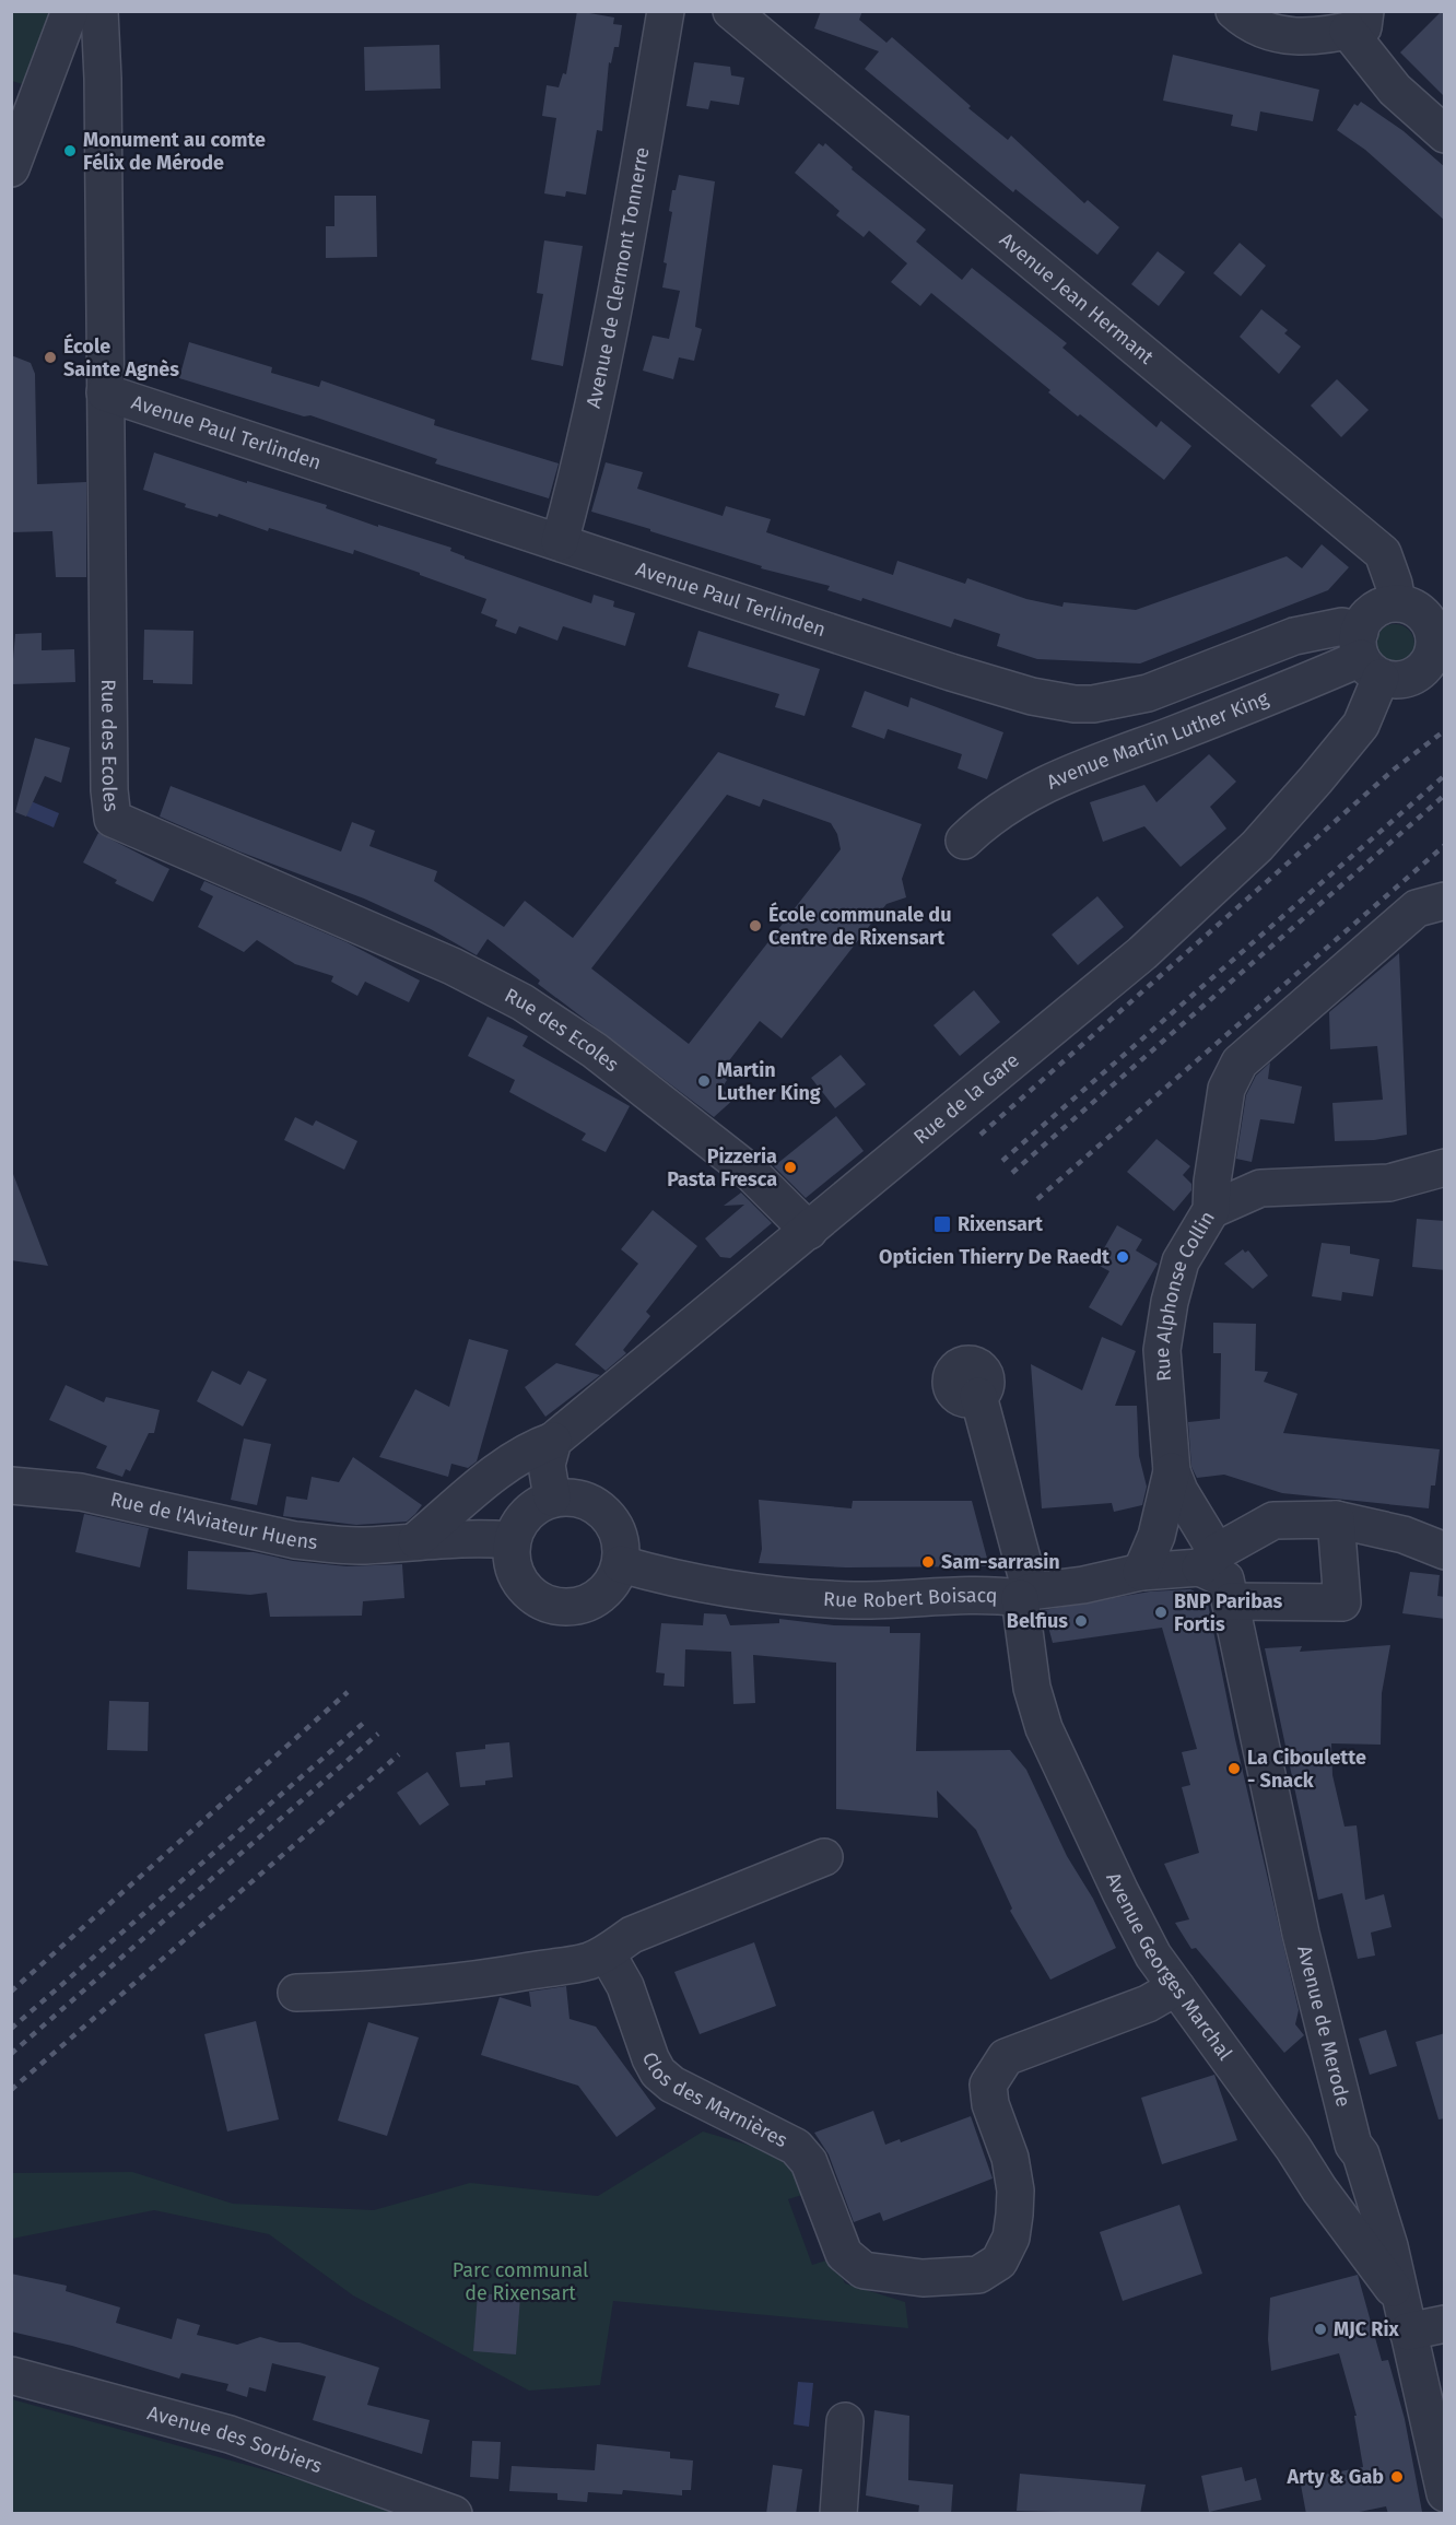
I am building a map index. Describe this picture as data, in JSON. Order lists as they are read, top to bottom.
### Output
{
  "streets": {
    "street": [
      "Avenue de Clermont Tonnerre",
      "Avenue Jean Hermant",
      "Avenue Paul Terlinden",
      "Avenue Martin Luther King",
      "Rue des Ecoles",
      "Rue de la Gare",
      "Rue Alphonse Collin",
      "Rue de l'Aviateur Huens",
      "Rue Robert Boisacq",
      "Avenue Georges Marchal",
      "Avenue de Merode",
      "Clos des Marnières",
      "Avenue des Sorbiers"
    ]
  },
  "crossings": [
    ["Avenue de Clermont Tonnerre", "Avenue Paul Terlinden"],
    ["Avenue Jean Hermant", "Avenue Paul Terlinden"],
    ["Avenue Jean Hermant", "Avenue Martin Luther King"],
    ["Avenue Jean Hermant", "Rue de la Gare"],
    ["Avenue Paul Terlinden", "Avenue Martin Luther King"],
    ["Avenue Paul Terlinden", "Rue des Ecoles"],
    ["Avenue Paul Terlinden", "Rue de la Gare"],
    ["Avenue Martin Luther King", "Rue de la Gare"],
    ["Rue des Ecoles", "Rue de la Gare"],
    ["Rue Alphonse Collin", "Rue Robert Boisacq"],
    ["Rue Alphonse Collin", "Avenue de Merode"],
    ["Rue de l'Aviateur Huens", "Rue Robert Boisacq"],
    ["Rue Robert Boisacq", "Avenue Georges Marchal"],
    ["Rue Robert Boisacq", "Avenue de Merode"],
    ["Avenue Georges Marchal", "Avenue de Merode"],
    ["Avenue Georges Marchal", "Clos des Marnières"]
  ],
  "parks": ["Parc communal de Rixensart"],
  "places": {
    "other": [
      "Monument au comte Félix de Mérode",
      "École Sainte Agnès",
      "École communale du Centre de Rixensart",
      "Martin Luther King",
      "Pizzeria Pasta Fresca",
      "Opticien Thierry De Raedt",
      "Sam-sarrasin",
      "BNP Paribas Fortis",
      "Belfius",
      "La Ciboulette - Snack",
      "MJC Rix",
      "Arty & Gab"
    ],
    "transit": ["Rixensart"]
  }
}
